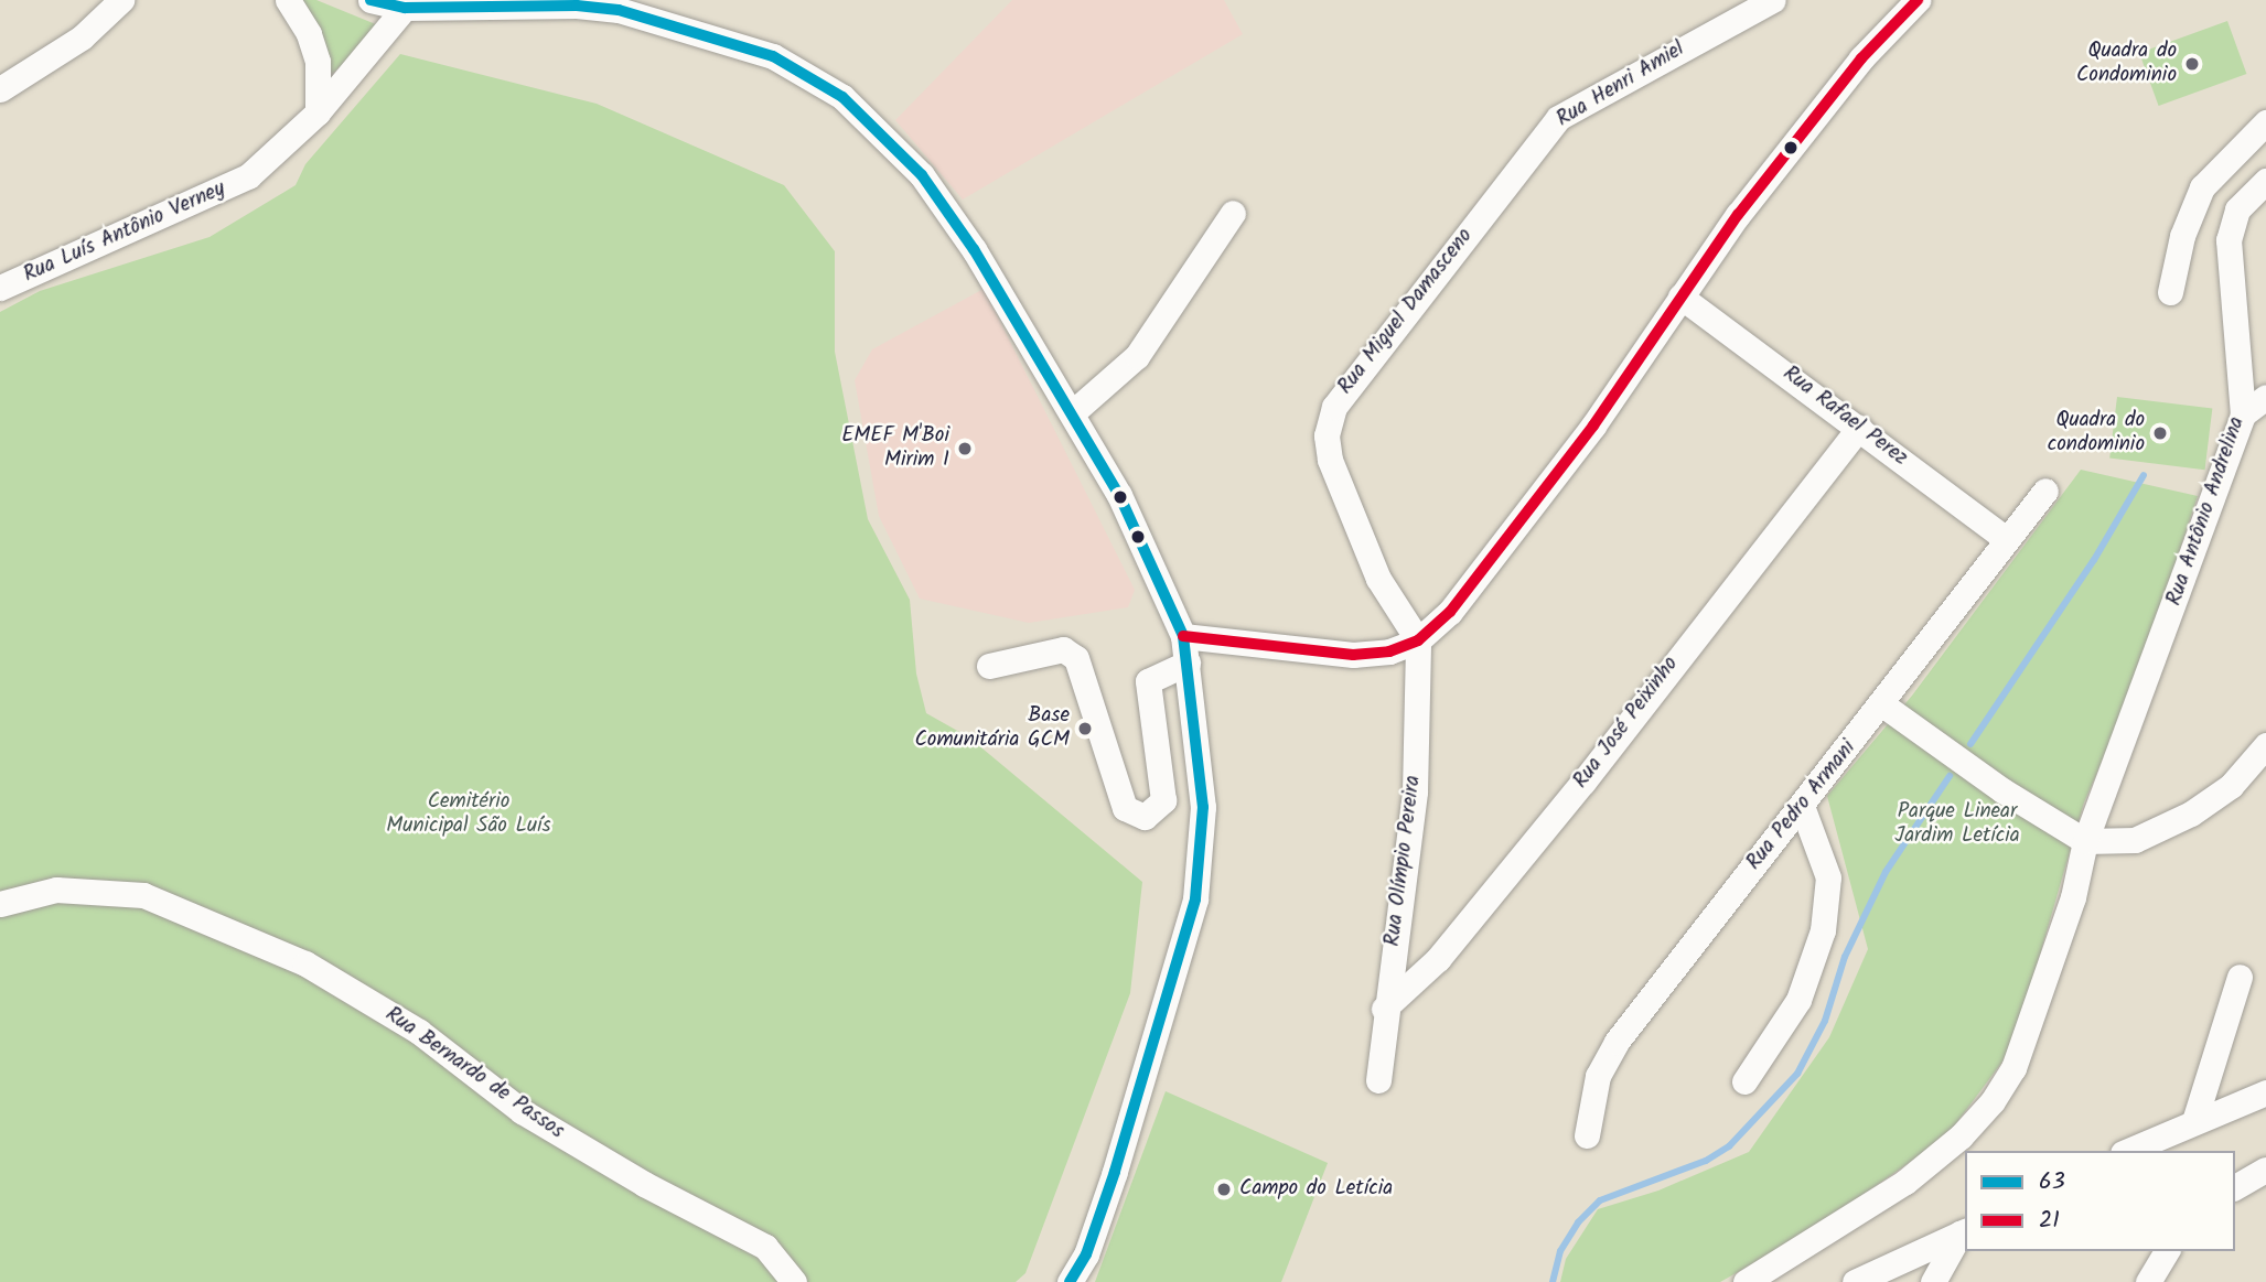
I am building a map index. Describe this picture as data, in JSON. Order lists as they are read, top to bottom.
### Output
{
  "streets": {
    "street": [
      "Rua Henri Amiel",
      "Rua Luís Antônio Verney",
      "Rua Miguel Damasceno",
      "Rua Rafael Perez",
      "Rua Antônio Andrelina",
      "Rua José Peixinho",
      "Rua Pedro Armani",
      "Rua Olímpio Pereira",
      "Rua Bernardo de Passos"
    ]
  },
  "crossings": [
    ["Rua Henri Amiel", "Rua Miguel Damasceno"],
    ["Rua Miguel Damasceno", "Rua Olímpio Pereira"],
    ["Rua Rafael Perez", "Rua José Peixinho"],
    ["Rua Rafael Perez", "Rua Pedro Armani"],
    ["Rua José Peixinho", "Rua Olímpio Pereira"]
  ],
  "parks": ["Cemitério Municipal São Luís", "Parque Linear Jardim Letícia"],
  "places": [
    "Quadra do Condominio",
    "Quadra do condominio",
    "EMEF M'Boi Mirim I",
    "Base Comunitária GCM",
    "Campo do Letícia"
  ],
  "lines": ["transit line 63", "transit line 21"],
  "legend": ["63", "21"]
}
